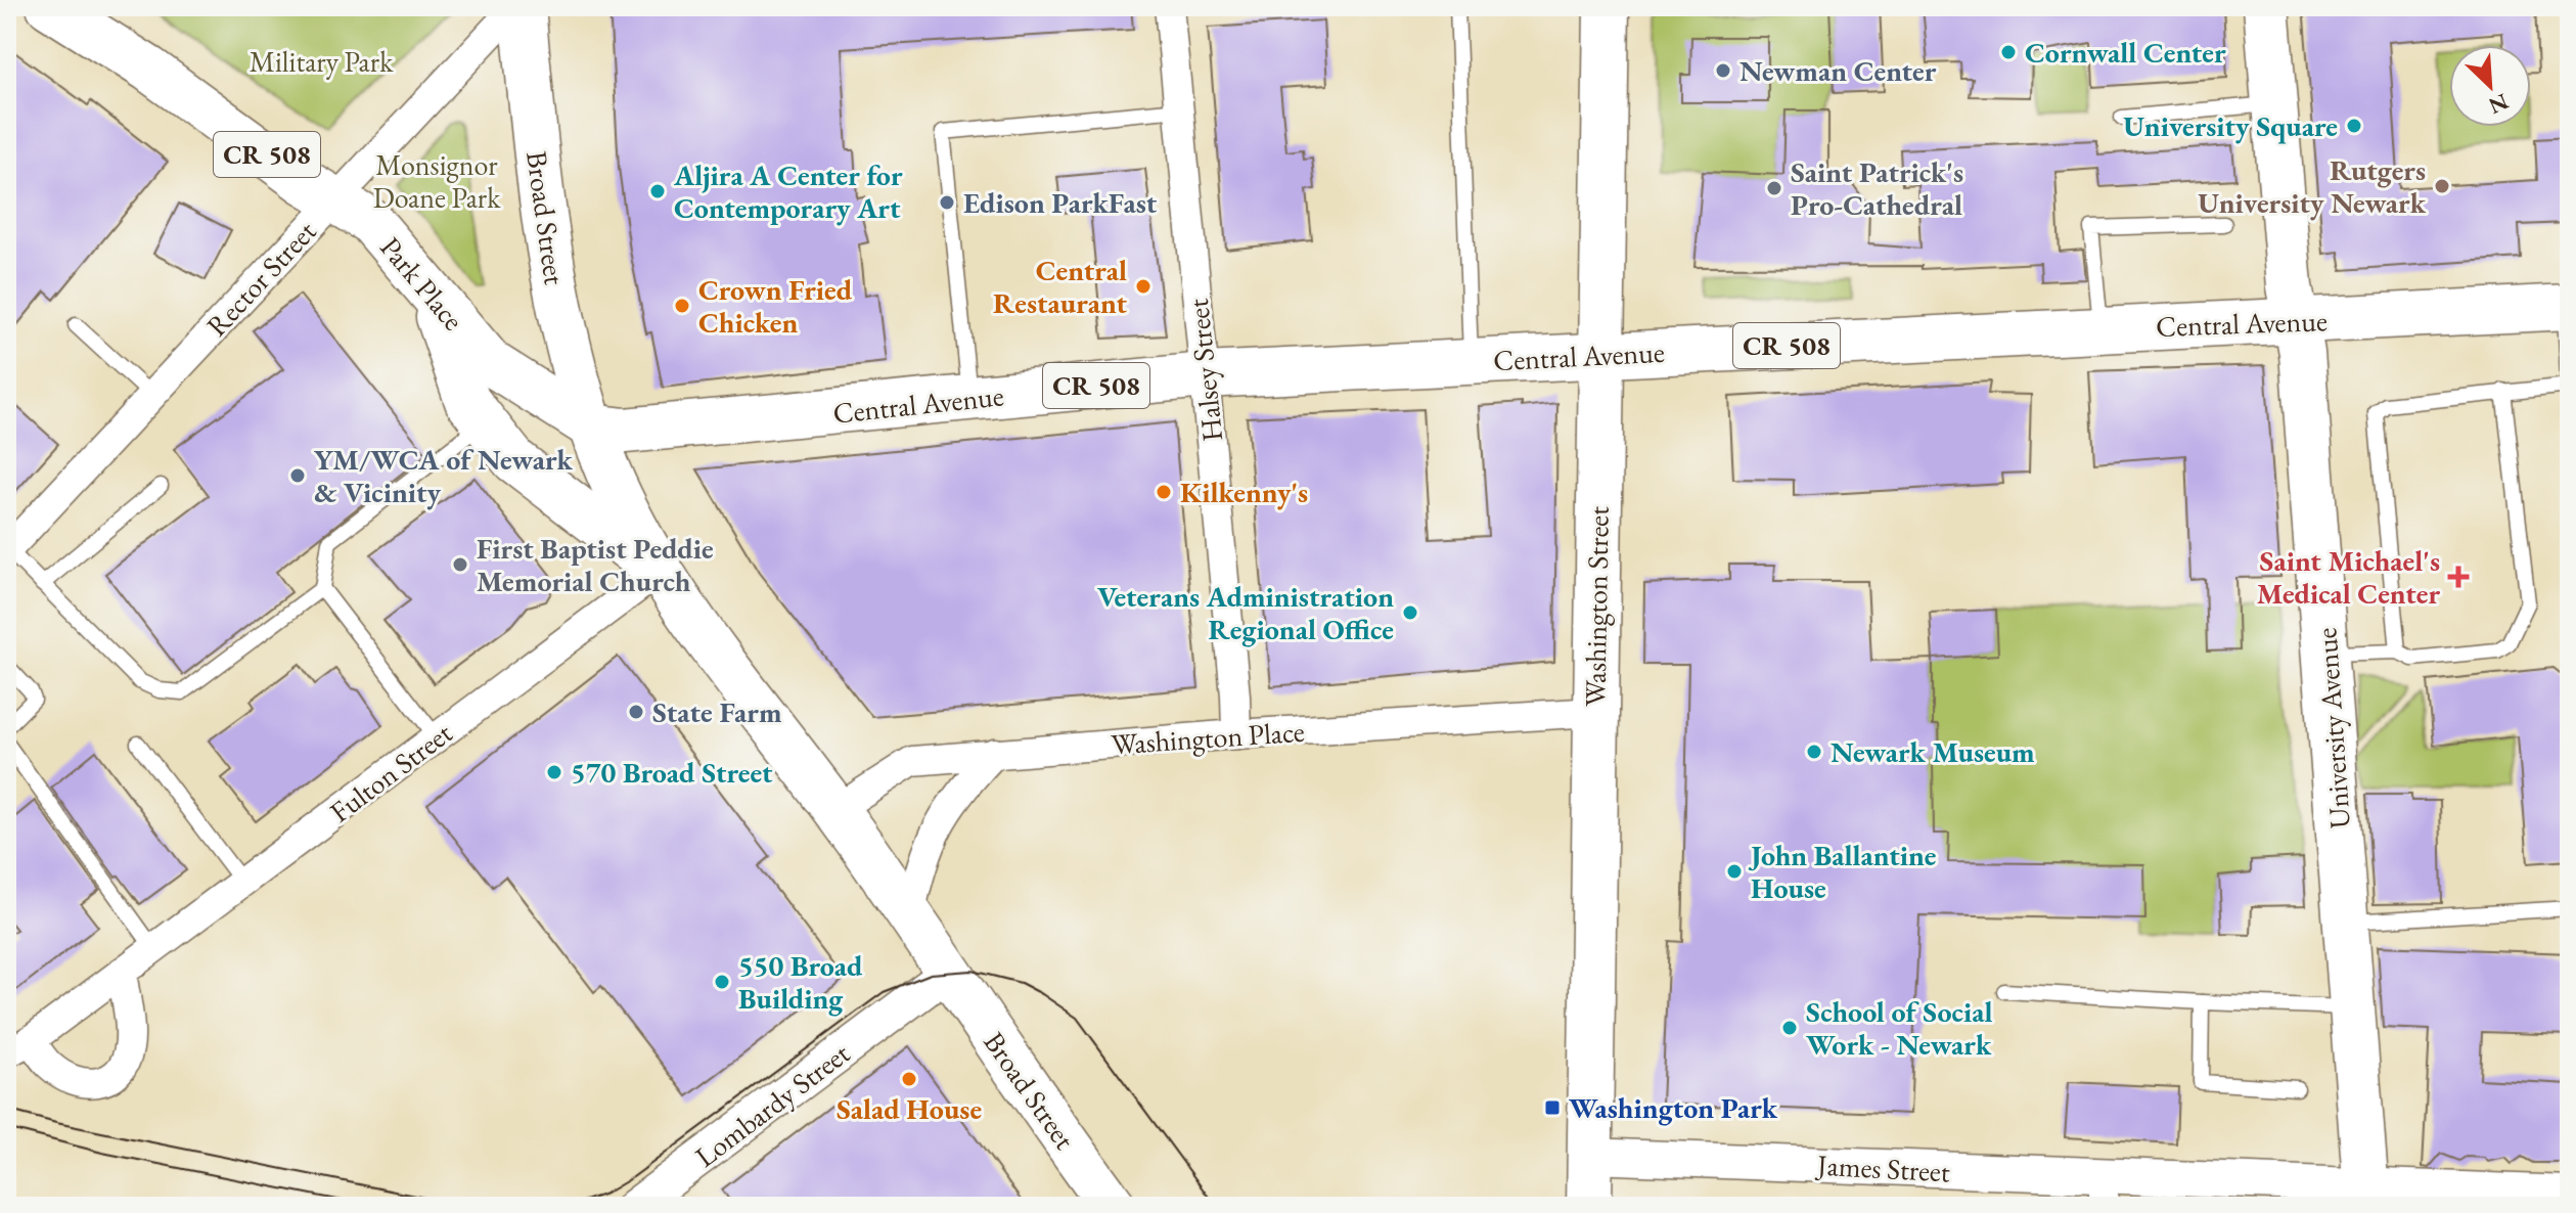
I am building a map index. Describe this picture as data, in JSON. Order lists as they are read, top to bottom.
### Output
{
  "streets": {
    "main road": [
      "CR 508",
      "Broad Street",
      "Park Place",
      "Central Avenue",
      "Washington Street",
      "University Avenue"
    ],
    "street": [
      "Rector Street",
      "Halsey Street",
      "Washington Place",
      "Fulton Street",
      "Lombardy Street",
      "James Street"
    ]
  },
  "crossings": [
    ["Broad Street", "Park Place"],
    ["Broad Street", "Central Avenue"],
    ["Broad Street", "Washington Place"],
    ["Broad Street", "Fulton Street"],
    ["Broad Street", "Lombardy Street"],
    ["Rector Street", "Park Place"],
    ["Park Place", "Central Avenue"],
    ["Central Avenue", "Halsey Street"],
    ["Central Avenue", "Washington Street"],
    ["Central Avenue", "University Avenue"],
    ["Halsey Street", "Washington Place"],
    ["Washington Street", "Washington Place"],
    ["Washington Street", "James Street"],
    ["University Avenue", "James Street"]
  ],
  "parks": ["Military Park", "Monsignor Doane Park"],
  "places": {
    "other": [
      "Cornwall Center",
      "Newman Center",
      "University Square",
      "Rutgers University Newark",
      "Saint Patrick's Pro-Cathedral",
      "Aljira A Center for Contemporary Art",
      "Edison ParkFast",
      "Central Restaurant",
      "Crown Fried Chicken",
      "YM/WCA of Newark & Vicinity",
      "Kilkenny's",
      "First Baptist Peddie Memorial Church",
      "Veterans Administration Regional Office",
      "State Farm",
      "Newark Museum",
      "570 Broad Street",
      "John Ballantine House",
      "550 Broad Building",
      "School of Social Work - Newark",
      "Salad House"
    ],
    "health": ["Saint Michael's Medical Center"],
    "transit": ["Washington Park"]
  },
  "north": "bottom right"
}
